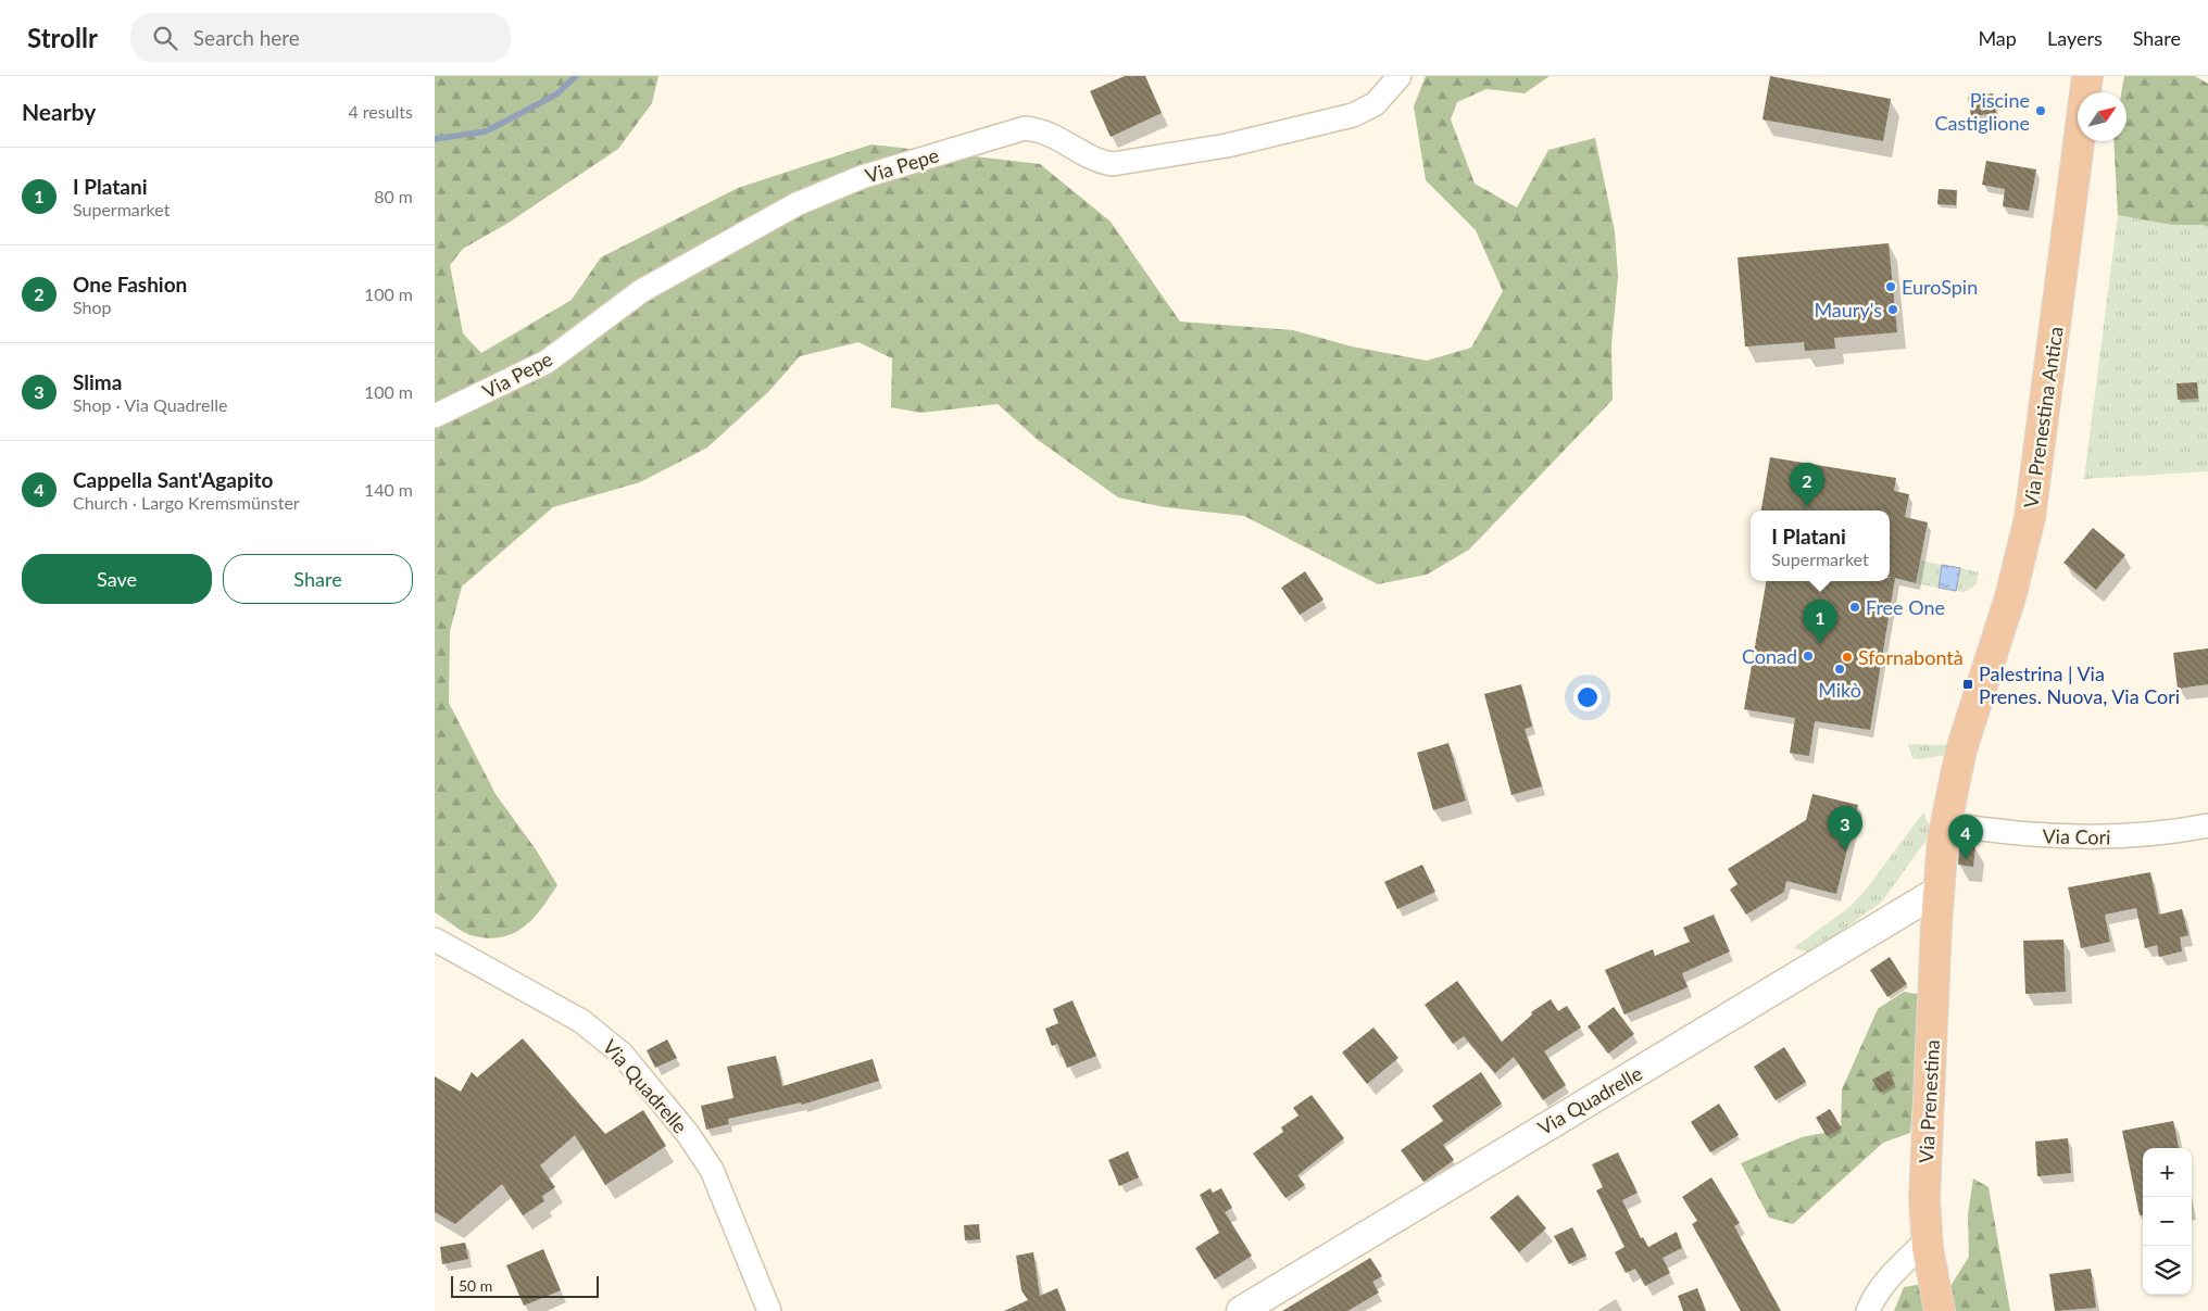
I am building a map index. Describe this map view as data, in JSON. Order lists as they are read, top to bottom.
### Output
{
  "streets": {
    "main road": ["Via Prenestina Antica", "Via Prenestina"],
    "street": ["Via Pepe", "Via Cori", "Via Quadrelle"]
  },
  "crossings": [
    ["Via Prenestina Antica", "Via Cori"],
    ["Via Prenestina Antica", "Via Prenestina"],
    ["Via Cori", "Via Prenestina"],
    ["Via Quadrelle", "Via Prenestina"]
  ],
  "places": {
    "other": [
      "Piscine Castiglione",
      "EuroSpin",
      "Maury's",
      "Free One",
      "Conad",
      "Sfornabontà",
      "Mikò"
    ],
    "transit": ["Palestrina | Via Prenes. Nuova, Via Cori"]
  },
  "scale_bar": "50 m",
  "north": "top right",
  "page": {
    "header": "Strollr",
    "search": "Search here",
    "nav": ["Map", "Layers", "Share"],
    "heading": ["Nearby", "4 results"],
    "list": [
      {
        "mark": "1",
        "name": "I Platani",
        "note": "Supermarket",
        "value": "80 m"
      },
      {
        "mark": "2",
        "name": "One Fashion",
        "note": "Shop",
        "value": "100 m"
      },
      {
        "mark": "3",
        "name": "Slima",
        "note": "Shop · Via Quadrelle",
        "value": "100 m"
      },
      {
        "mark": "4",
        "name": "Cappella Sant'Agapito",
        "note": "Church · Largo Kremsmünster",
        "value": "140 m"
      }
    ],
    "pins": [
      "2",
      "1",
      "3",
      "4"
    ],
    "popup": ["I Platani", "Supermarket"],
    "buttons": ["Save", "Share"],
    "map_buttons": ["+", "−"],
    "scale": "50 m"
  }
}
